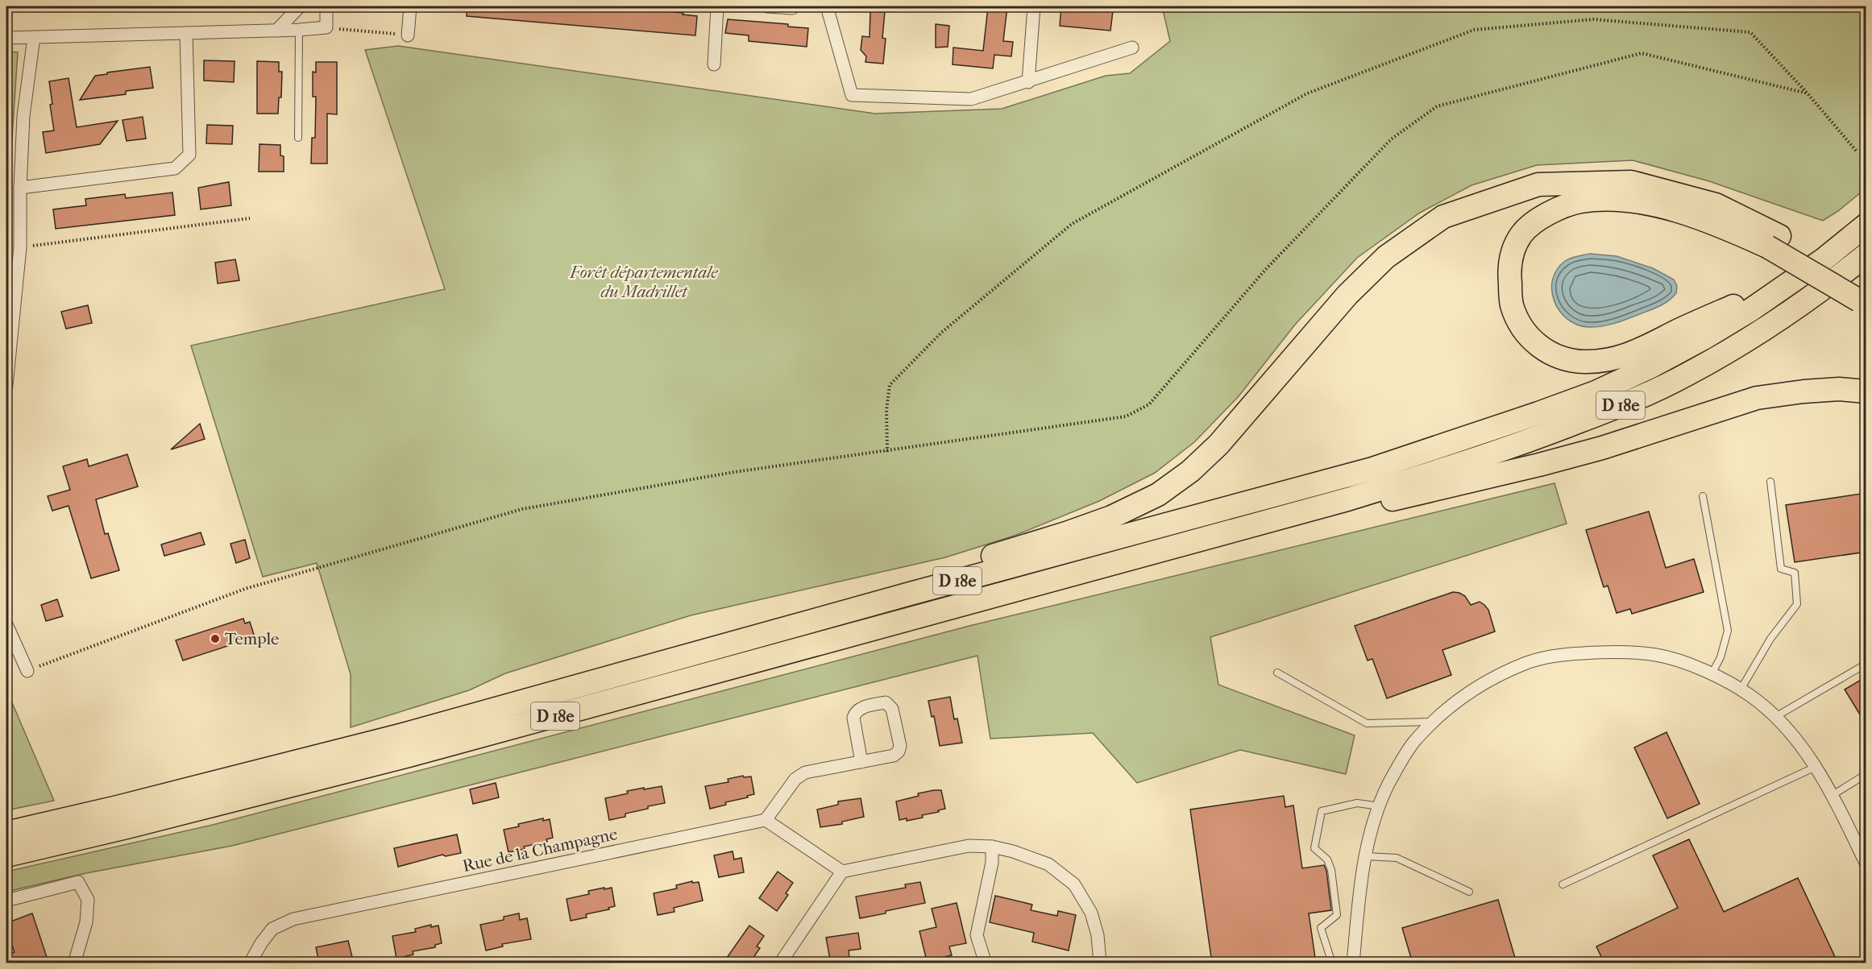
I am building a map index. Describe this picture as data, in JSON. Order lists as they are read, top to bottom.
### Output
{
  "streets": {
    "highway": ["D 18e"],
    "street": ["Rue de la Champagne"]
  },
  "parks": ["Forêt départementale du Madrillet"],
  "places": ["Temple"]
}
